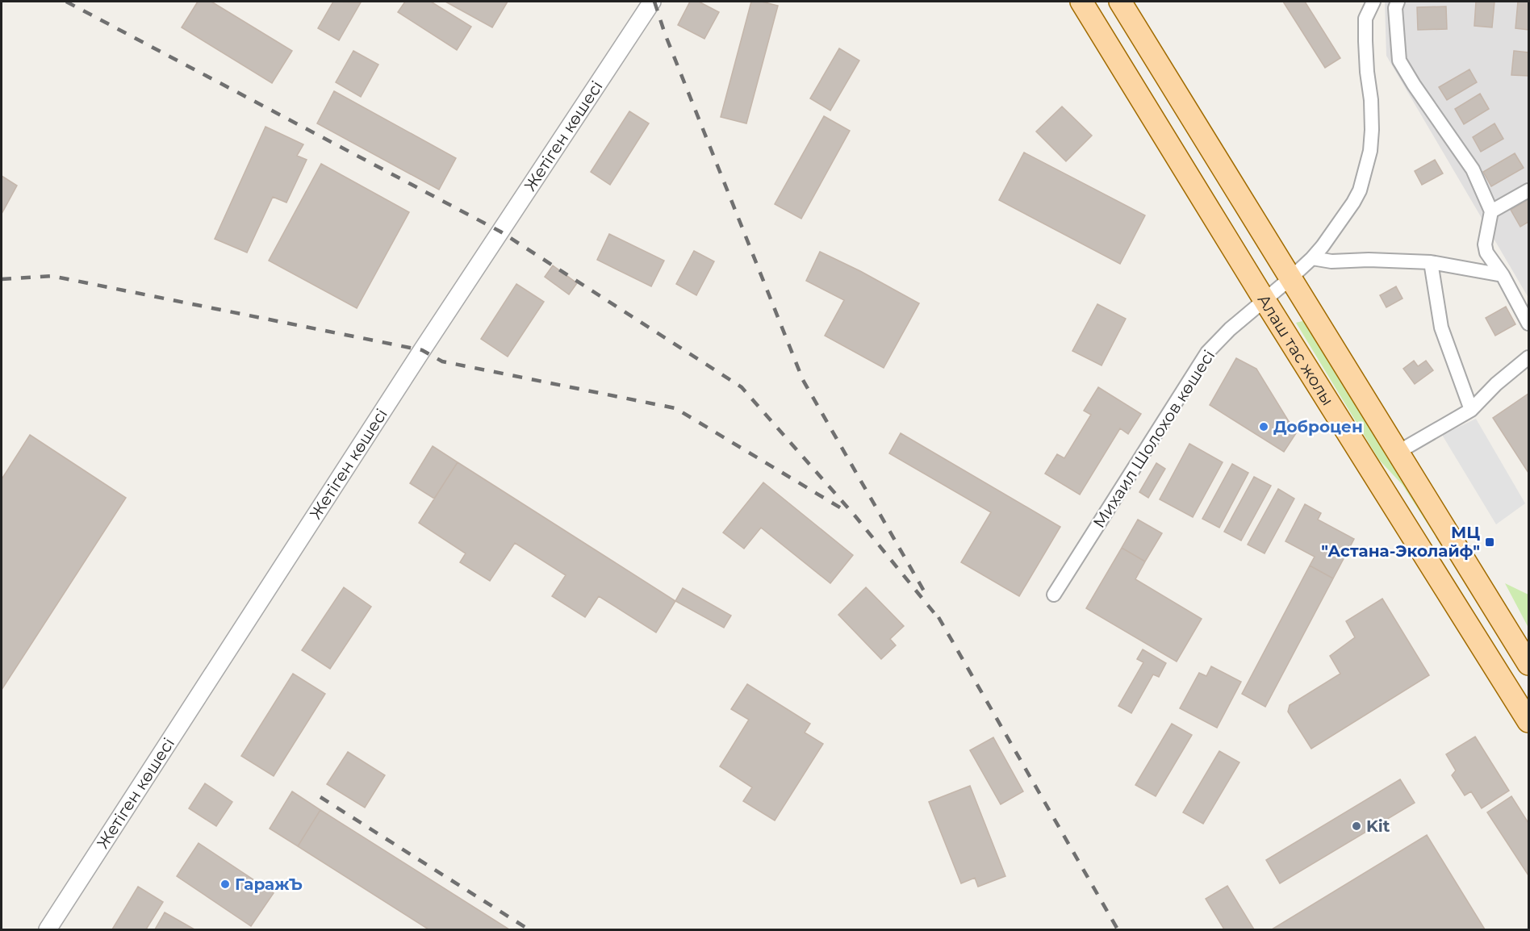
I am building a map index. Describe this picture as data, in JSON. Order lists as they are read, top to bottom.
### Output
{
  "streets": {
    "main road": ["Алаш тас жолы"],
    "street": ["Жетіген көшесі", "Михаил Шолохов көшесі"]
  },
  "crossings": [
    ["Алаш тас жолы", "Михаил Шолохов көшесі"]
  ],
  "places": {
    "other": ["Доброцен", "Kit", "ГаражЪ"],
    "transit": ["МЦ \"Астана-Эколайф\""]
  }
}
